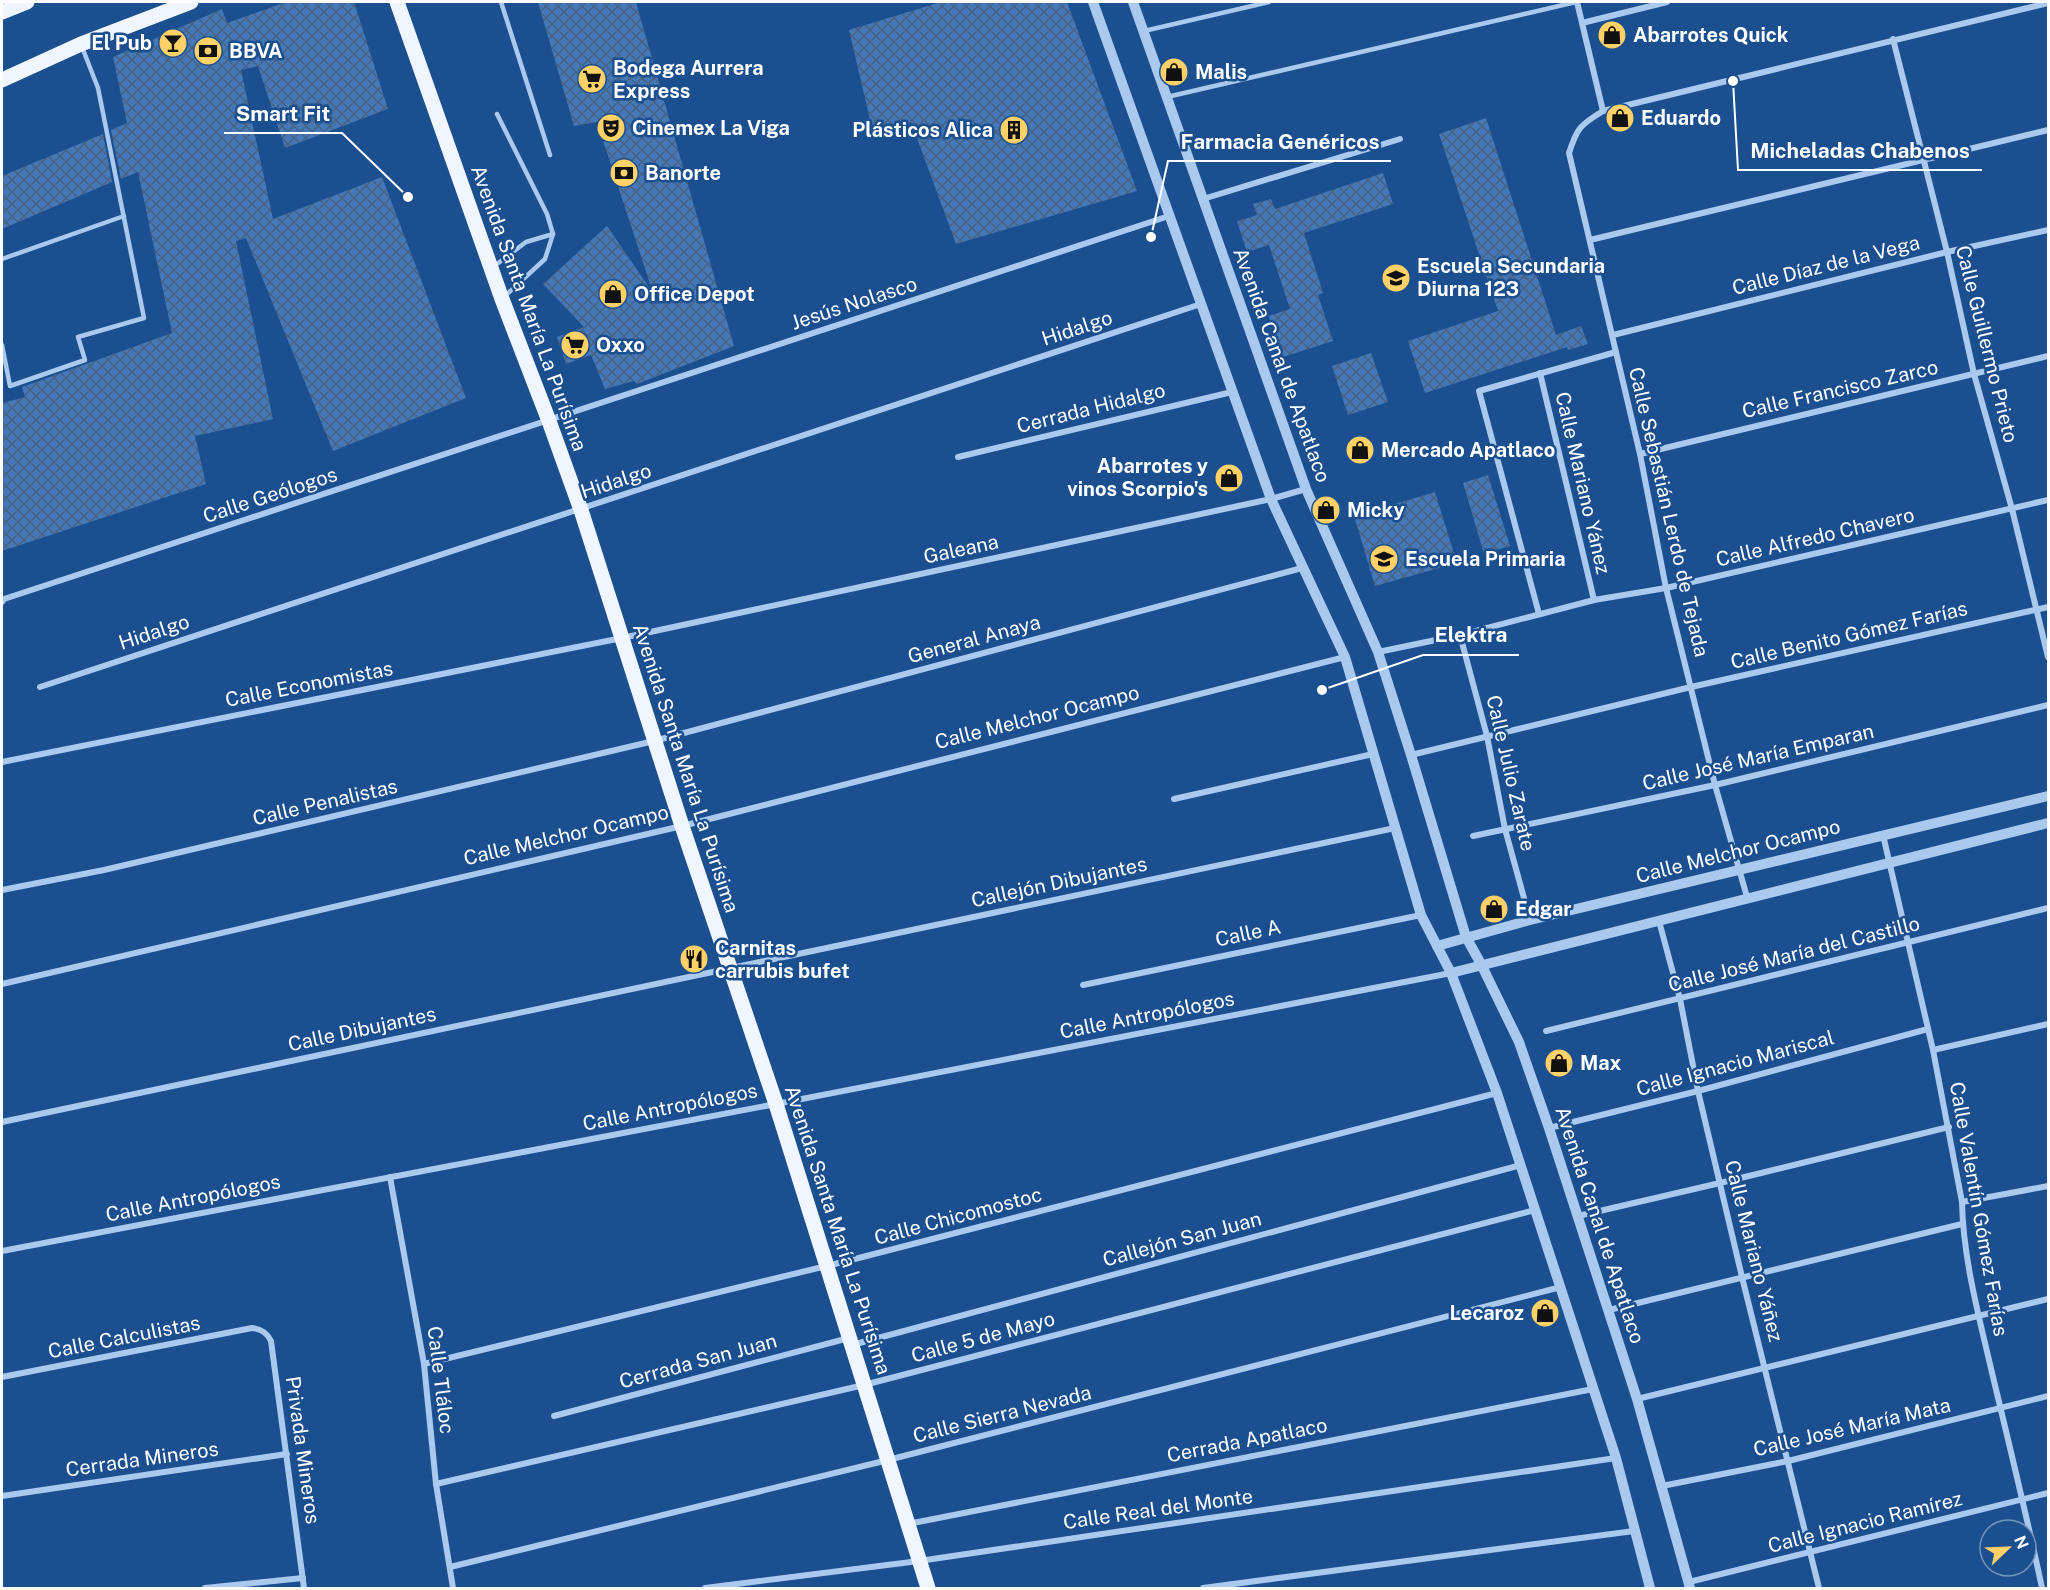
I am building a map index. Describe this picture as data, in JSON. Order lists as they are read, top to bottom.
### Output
{
  "streets": {
    "main road": ["Avenida Santa María La Purísima"],
    "street": [
      "Calle Díaz de la Vega",
      "Jesús Nolasco",
      "Hidalgo",
      "Calle Guillermo Prieto",
      "Avenida Canal de Apatlaco",
      "Calle Francisco Zarco",
      "Cerrada Hidalgo",
      "Calle Mariano Yánez",
      "Calle Geólogos",
      "Calle Sebastián Lerdo de Tejada",
      "Calle Alfredo Chavero",
      "Galeana",
      "Calle Benito Gómez Farías",
      "General Anaya",
      "Calle Economistas",
      "Calle Melchor Ocampo",
      "Calle José María Emparan",
      "Calle Julio Zarate",
      "Calle Penalistas",
      "Callejón Dibujantes",
      "Calle A",
      "Calle José María del Castillo",
      "Calle Antropólogos",
      "Calle Dibujantes",
      "Calle Ignacio Mariscal",
      "Calle Valentín Gómez Farías",
      "Calle Chicomostoc",
      "Callejón San Juan",
      "Calle Mariano Yáñez",
      "Calle Calculistas",
      "Calle 5 de Mayo",
      "Cerrada San Juan",
      "Calle Tláloc",
      "Calle Sierra Nevada",
      "Calle José María Mata",
      "Cerrada Apatlaco",
      "Privada Mineros",
      "Cerrada Mineros",
      "Calle Real del Monte",
      "Calle Ignacio Ramírez"
    ]
  },
  "crossings": [
    ["Calle Díaz de la Vega", "Calle Guillermo Prieto"],
    ["Calle Díaz de la Vega", "Calle Sebastián Lerdo de Tejada"],
    ["Jesús Nolasco", "Avenida Santa María La Purísima"],
    ["Jesús Nolasco", "Calle Geólogos"],
    ["Avenida Santa María La Purísima", "Hidalgo"],
    ["Avenida Santa María La Purísima", "Calle Geólogos"],
    ["Avenida Santa María La Purísima", "Galeana"],
    ["Avenida Santa María La Purísima", "General Anaya"],
    ["Avenida Santa María La Purísima", "Calle Economistas"],
    ["Avenida Santa María La Purísima", "Calle Melchor Ocampo"],
    ["Avenida Santa María La Purísima", "Calle Penalistas"],
    ["Avenida Santa María La Purísima", "Callejón Dibujantes"],
    ["Avenida Santa María La Purísima", "Calle Antropólogos"],
    ["Avenida Santa María La Purísima", "Calle Dibujantes"],
    ["Avenida Santa María La Purísima", "Calle Chicomostoc"],
    ["Avenida Santa María La Purísima", "Callejón San Juan"],
    ["Avenida Santa María La Purísima", "Calle 5 de Mayo"],
    ["Avenida Santa María La Purísima", "Cerrada San Juan"],
    ["Avenida Santa María La Purísima", "Calle Sierra Nevada"],
    ["Avenida Santa María La Purísima", "Cerrada Apatlaco"],
    ["Avenida Santa María La Purísima", "Calle Real del Monte"],
    ["Calle Guillermo Prieto", "Calle Francisco Zarco"],
    ["Calle Guillermo Prieto", "Calle Alfredo Chavero"],
    ["Calle Guillermo Prieto", "Calle Benito Gómez Farías"],
    ["Avenida Canal de Apatlaco", "Calle Alfredo Chavero"],
    ["Avenida Canal de Apatlaco", "Galeana"],
    ["Avenida Canal de Apatlaco", "Calle Benito Gómez Farías"],
    ["Avenida Canal de Apatlaco", "Calle Melchor Ocampo"],
    ["Avenida Canal de Apatlaco", "Calle Ignacio Mariscal"],
    ["Avenida Canal de Apatlaco", "Calle José María Mata"],
    ["Avenida Canal de Apatlaco", "Calle Ignacio Ramírez"],
    ["Calle Francisco Zarco", "Calle Sebastián Lerdo de Tejada"],
    ["Calle Mariano Yánez", "Calle Alfredo Chavero"],
    ["Calle Sebastián Lerdo de Tejada", "Calle Alfredo Chavero"],
    ["Calle Sebastián Lerdo de Tejada", "Calle Benito Gómez Farías"],
    ["Calle Sebastián Lerdo de Tejada", "Calle Melchor Ocampo"],
    ["Calle Sebastián Lerdo de Tejada", "Calle José María Emparan"],
    ["Calle Alfredo Chavero", "Calle Julio Zarate"],
    ["Galeana", "Calle Economistas"],
    ["Calle Benito Gómez Farías", "Calle Julio Zarate"],
    ["General Anaya", "Calle Penalistas"],
    ["Calle Melchor Ocampo", "Calle Julio Zarate"],
    ["Calle Melchor Ocampo", "Calle Valentín Gómez Farías"],
    ["Calle José María Emparan", "Calle Julio Zarate"],
    ["Callejón Dibujantes", "Calle Dibujantes"],
    ["Calle José María del Castillo", "Calle Valentín Gómez Farías"],
    ["Calle José María del Castillo", "Calle Mariano Yáñez"],
    ["Calle Antropólogos", "Calle Tláloc"],
    ["Calle Ignacio Mariscal", "Calle Valentín Gómez Farías"],
    ["Calle Ignacio Mariscal", "Calle Mariano Yáñez"],
    ["Calle Valentín Gómez Farías", "Calle José María Mata"],
    ["Calle Valentín Gómez Farías", "Calle Ignacio Ramírez"],
    ["Calle Chicomostoc", "Calle Tláloc"],
    ["Callejón San Juan", "Cerrada San Juan"],
    ["Calle Mariano Yáñez", "Calle José María Mata"],
    ["Calle Mariano Yáñez", "Calle Ignacio Ramírez"],
    ["Calle Calculistas", "Privada Mineros"],
    ["Calle 5 de Mayo", "Calle Tláloc"],
    ["Calle Tláloc", "Calle Sierra Nevada"],
    ["Privada Mineros", "Cerrada Mineros"]
  ],
  "places": {
    "shop": [
      "Abarrotes Quick",
      "Malis",
      "Eduardo",
      "Office Depot",
      "Mercado Apatlaco",
      "Abarrotes y vinos Scorpio's",
      "Micky",
      "Edgar",
      "Max",
      "Lecaroz"
    ],
    "bar": ["El Pub"],
    "bank": ["BBVA", "Banorte"],
    "supermarket": ["Bodega Aurrera Express", "Oxxo"],
    "other": [
      "Micheladas Chabenos",
      "Smart Fit",
      "Farmacia Genéricos",
      "Elektra"
    ],
    "theatre": ["Cinemex La Viga"],
    "building": ["Plásticos Alica"],
    "school or university": ["Escuela Secundaria Diurna 123", "Escuela Primaria"],
    "restaurant": ["Carnitas carrubis bufet"]
  },
  "north": "top right"
}
